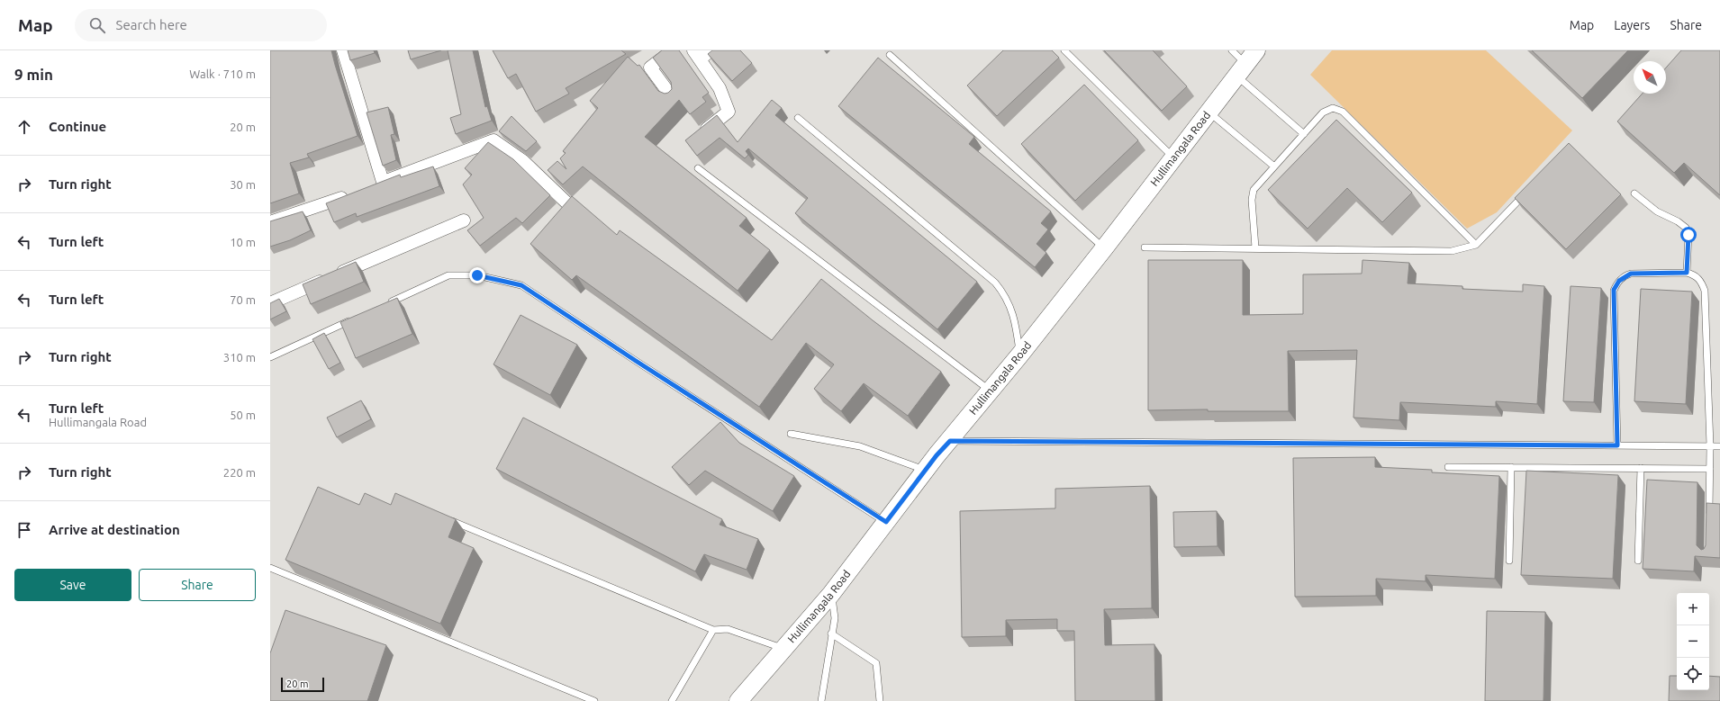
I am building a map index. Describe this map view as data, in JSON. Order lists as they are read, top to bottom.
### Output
{
  "streets": {
    "street": ["Hullimangala Road"]
  },
  "scale_bar": "20 m",
  "north": "top left",
  "page": {
    "header": "Map",
    "search": "Search here",
    "nav": ["Map", "Layers", "Share"],
    "heading": ["9 min", "Walk · 710 m"],
    "list": [
      ["Continue", "20 m"],
      ["Turn right", "30 m"],
      ["Turn left", "10 m"],
      ["Turn left", "70 m"],
      ["Turn right", "310 m"],
      ["Turn left", "Hullimangala Road", "50 m"],
      ["Turn right", "220 m"],
      "Arrive at destination"
    ],
    "buttons": ["Save", "Share"],
    "map_buttons": ["+", "−"],
    "scale": "20 m"
  }
}
